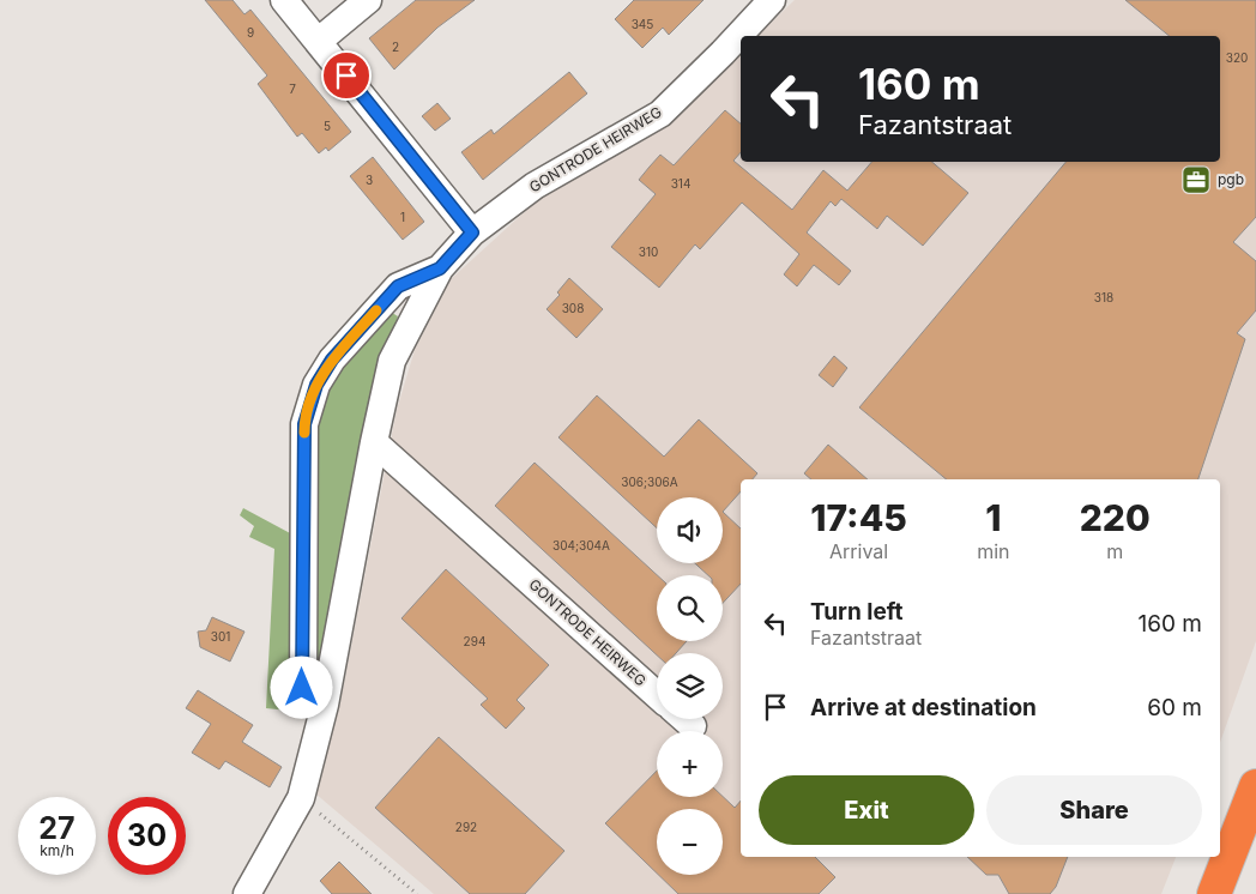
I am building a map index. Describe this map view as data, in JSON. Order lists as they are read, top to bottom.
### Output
{
  "streets": {
    "street": ["GONTRODE HEIRWEG"]
  },
  "places": {
    "office": ["pgb"]
  },
  "house_numbers": [
    "345",
    "9",
    "2",
    "320",
    "7",
    "5",
    "3",
    "314",
    "1",
    "310",
    "318",
    "308",
    "306;306A",
    "304;304A",
    "301",
    "294",
    "292"
  ],
  "page": {
    "turn": ["160 m", "Fazantstraat"],
    "eta": [
      "17:45",
      "Arrival",
      "1",
      "min",
      "220",
      "m"
    ],
    "map_buttons": ["+", "−"],
    "list": [
      {
        "name": "Turn left",
        "note": "Fazantstraat",
        "value": "160 m"
      },
      {
        "name": "Arrive at destination",
        "value": "60 m"
      }
    ],
    "buttons": ["Exit", "Share"],
    "speed": "27 km/h",
    "limit": "30"
  }
}
